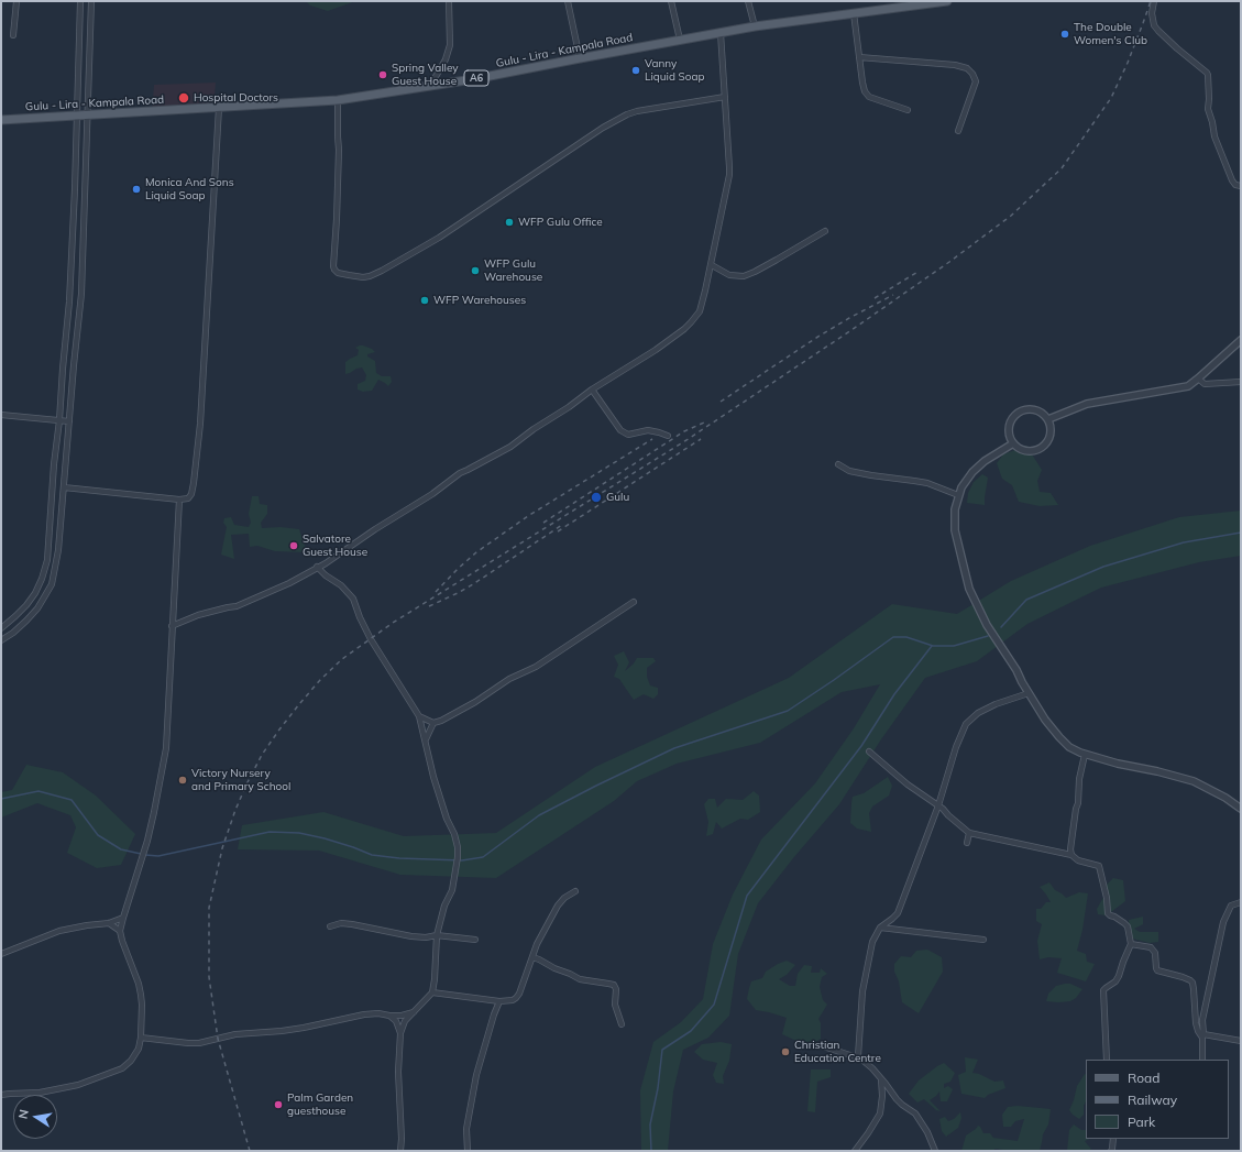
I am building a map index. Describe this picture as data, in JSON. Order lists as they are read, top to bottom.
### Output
{
  "streets": {
    "main road": ["Gulu - Lira - Kampala Road", "A6"]
  },
  "places": [
    "The Double Women's Club",
    "Vanny Liquid Soap",
    "Spring Valley Guest House",
    "Hospital Doctors",
    "Monica And Sons Liquid Soap",
    "WFP Gulu Office",
    "WFP Gulu Warehouse",
    "WFP Warehouses",
    "Gulu",
    "Salvatore Guest House",
    "Victory Nursery and Primary School",
    "Christian Education Centre",
    "Palm Garden guesthouse"
  ],
  "legend": ["Road", "Railway", "Park"],
  "north": "left"
}
